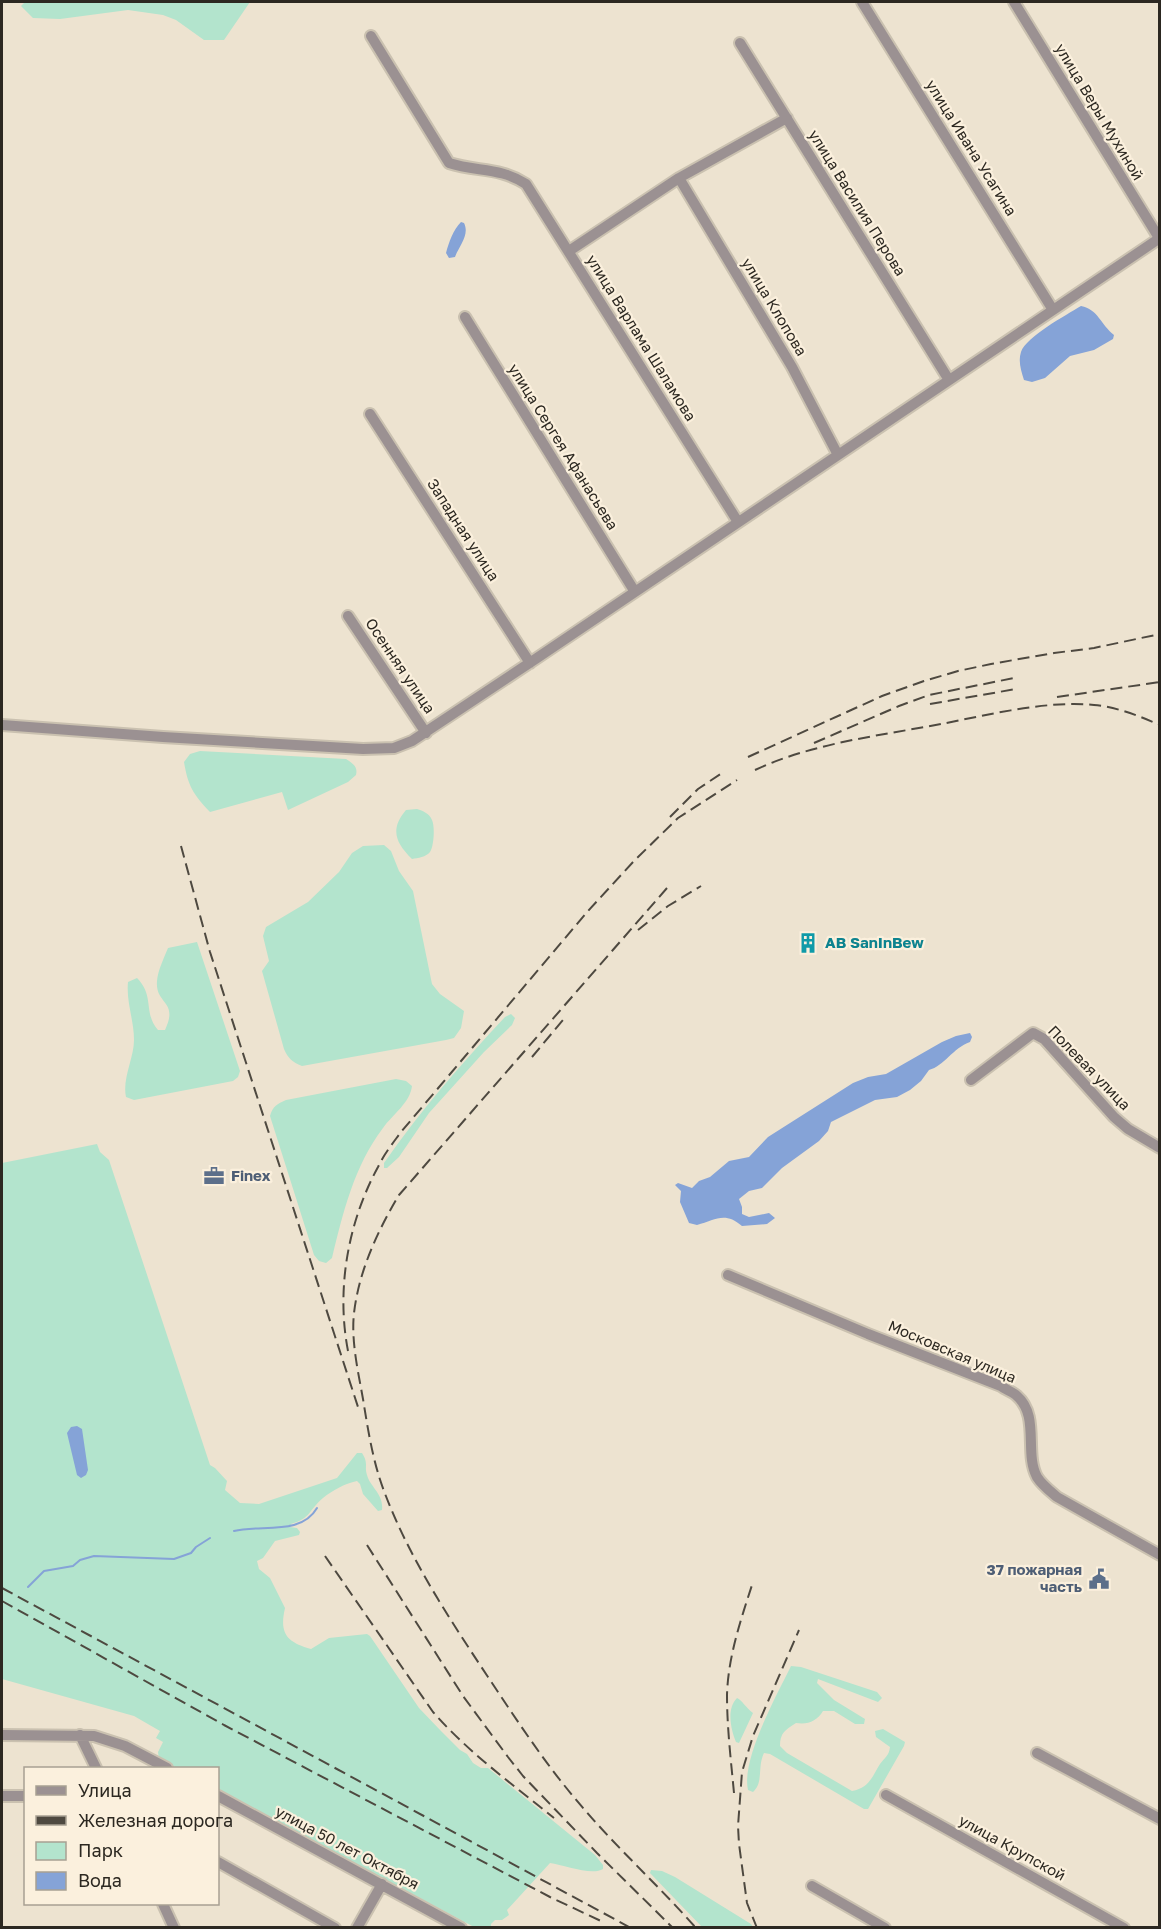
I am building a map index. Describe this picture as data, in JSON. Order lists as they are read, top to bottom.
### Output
{
  "streets": {
    "street": [
      "улица Веры Мухиной",
      "улица Ивана Усагина",
      "улица Василия Перова",
      "улица Клопова",
      "улица Варлама Шаламова",
      "улица Сергея Афанасьева",
      "Западная улица",
      "Осенняя улица",
      "Полевая улица",
      "Московская улица",
      "улица 50 лет Октября",
      "улица Крупской"
    ]
  },
  "places": {
    "building": ["AB SanInBew"],
    "office": ["Finex"],
    "public building": ["37 пожарная часть"]
  },
  "legend": [
    "Улица",
    "Железная дорога",
    "Парк",
    "Вода"
  ]
}
